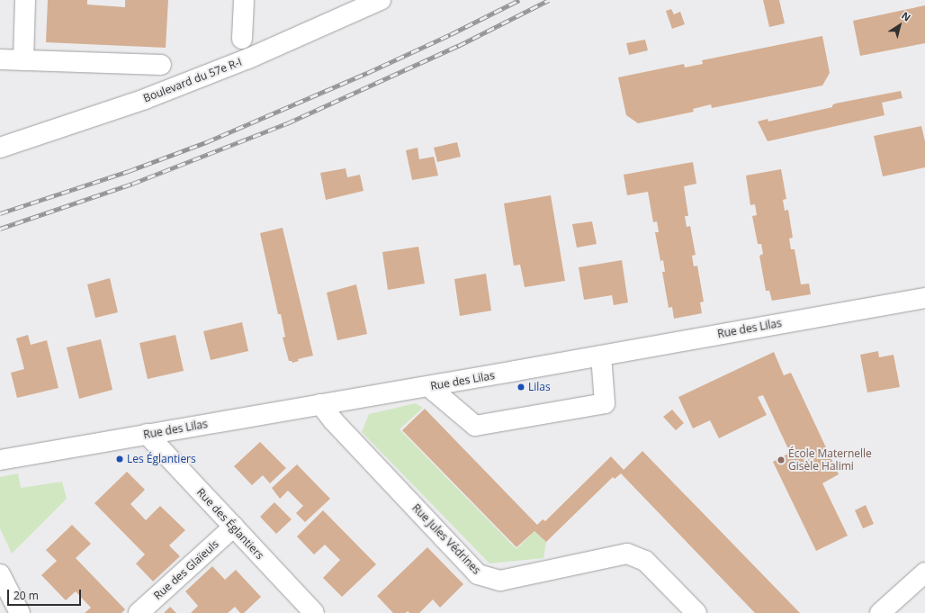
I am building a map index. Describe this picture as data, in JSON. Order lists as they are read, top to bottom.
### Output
{
  "streets": {
    "street": [
      "Boulevard du 57e R-I",
      "Rue des Lilas",
      "Rue des Églantiers",
      "Rue Jules Védrines",
      "Rue des Glaïeuls"
    ]
  },
  "crossings": [
    ["Rue des Lilas", "Rue des Églantiers"],
    ["Rue des Lilas", "Rue Jules Védrines"],
    ["Rue des Églantiers", "Rue des Glaïeuls"]
  ],
  "places": ["Lilas", "Les Églantiers", "École Maternelle Gisèle Halimi"],
  "scale_bar": "20 m",
  "north": "top right"
}
